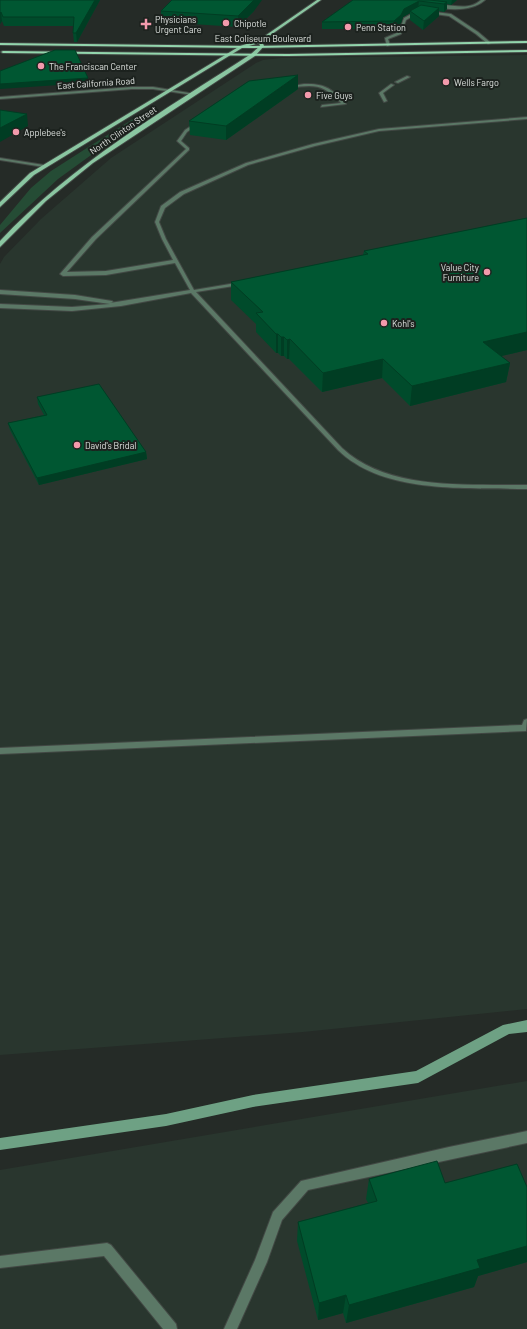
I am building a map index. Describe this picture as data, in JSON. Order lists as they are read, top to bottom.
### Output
{
  "streets": {
    "highway": ["East Coliseum Boulevard"],
    "main road": ["North Clinton Street"],
    "street": ["East California Road"]
  },
  "crossings": [
    ["East Coliseum Boulevard", "North Clinton Street"],
    ["East California Road", "North Clinton Street"]
  ],
  "places": {
    "other": [
      "Chipotle",
      "Penn Station",
      "The Franciscan Center",
      "Wells Fargo",
      "Five Guys",
      "Applebee's",
      "Value City Furniture",
      "Kohl's",
      "David's Bridal"
    ],
    "health": ["Physicians Urgent Care"]
  }
}
